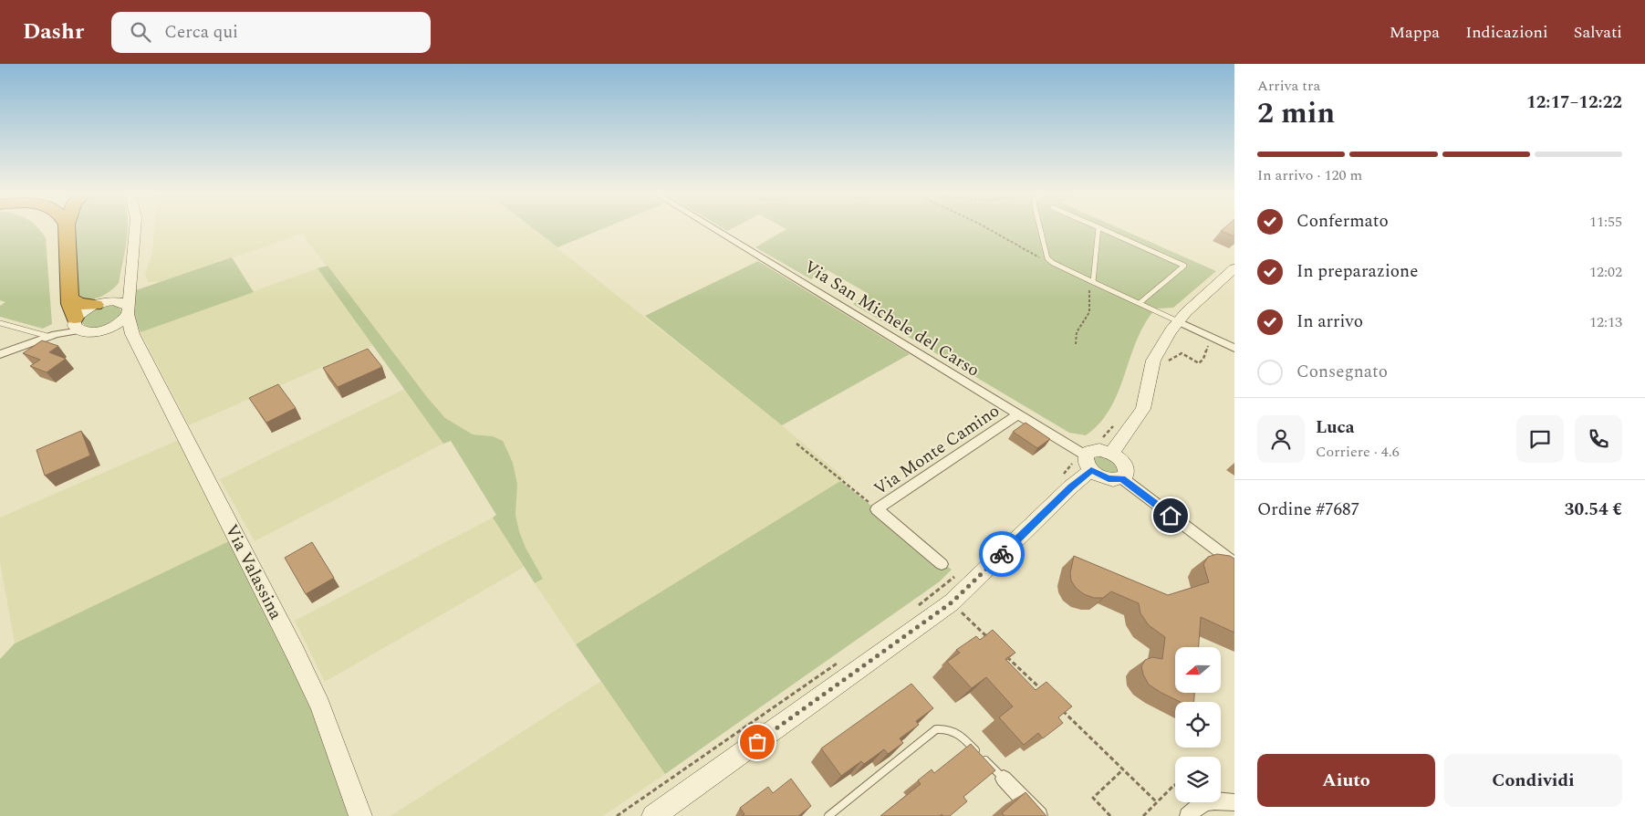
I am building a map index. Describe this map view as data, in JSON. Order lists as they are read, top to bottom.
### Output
{
  "streets": {
    "street": ["Via San Michele del Carso", "Via Monte Camino", "Via Valassina"]
  },
  "crossings": [
    ["Via San Michele del Carso", "Via Monte Camino"]
  ],
  "north": "left",
  "page": {
    "header": "Dashr",
    "search": "Cerca qui",
    "nav": ["Mappa", "Indicazioni", "Salvati"],
    "heading": ["2 min", "Arriva tra", "12:17–12:22"],
    "panel": [
      "Luca",
      "Corriere · 4.6",
      "Ordine #7687",
      "30.54 €"
    ],
    "bar": "In arrivo · 120 m",
    "list": [
      ["Confermato", "11:55"],
      ["In preparazione", "12:02"],
      ["In arrivo", "12:13"],
      "Consegnato"
    ],
    "buttons": ["Aiuto", "Condividi"]
  }
}
